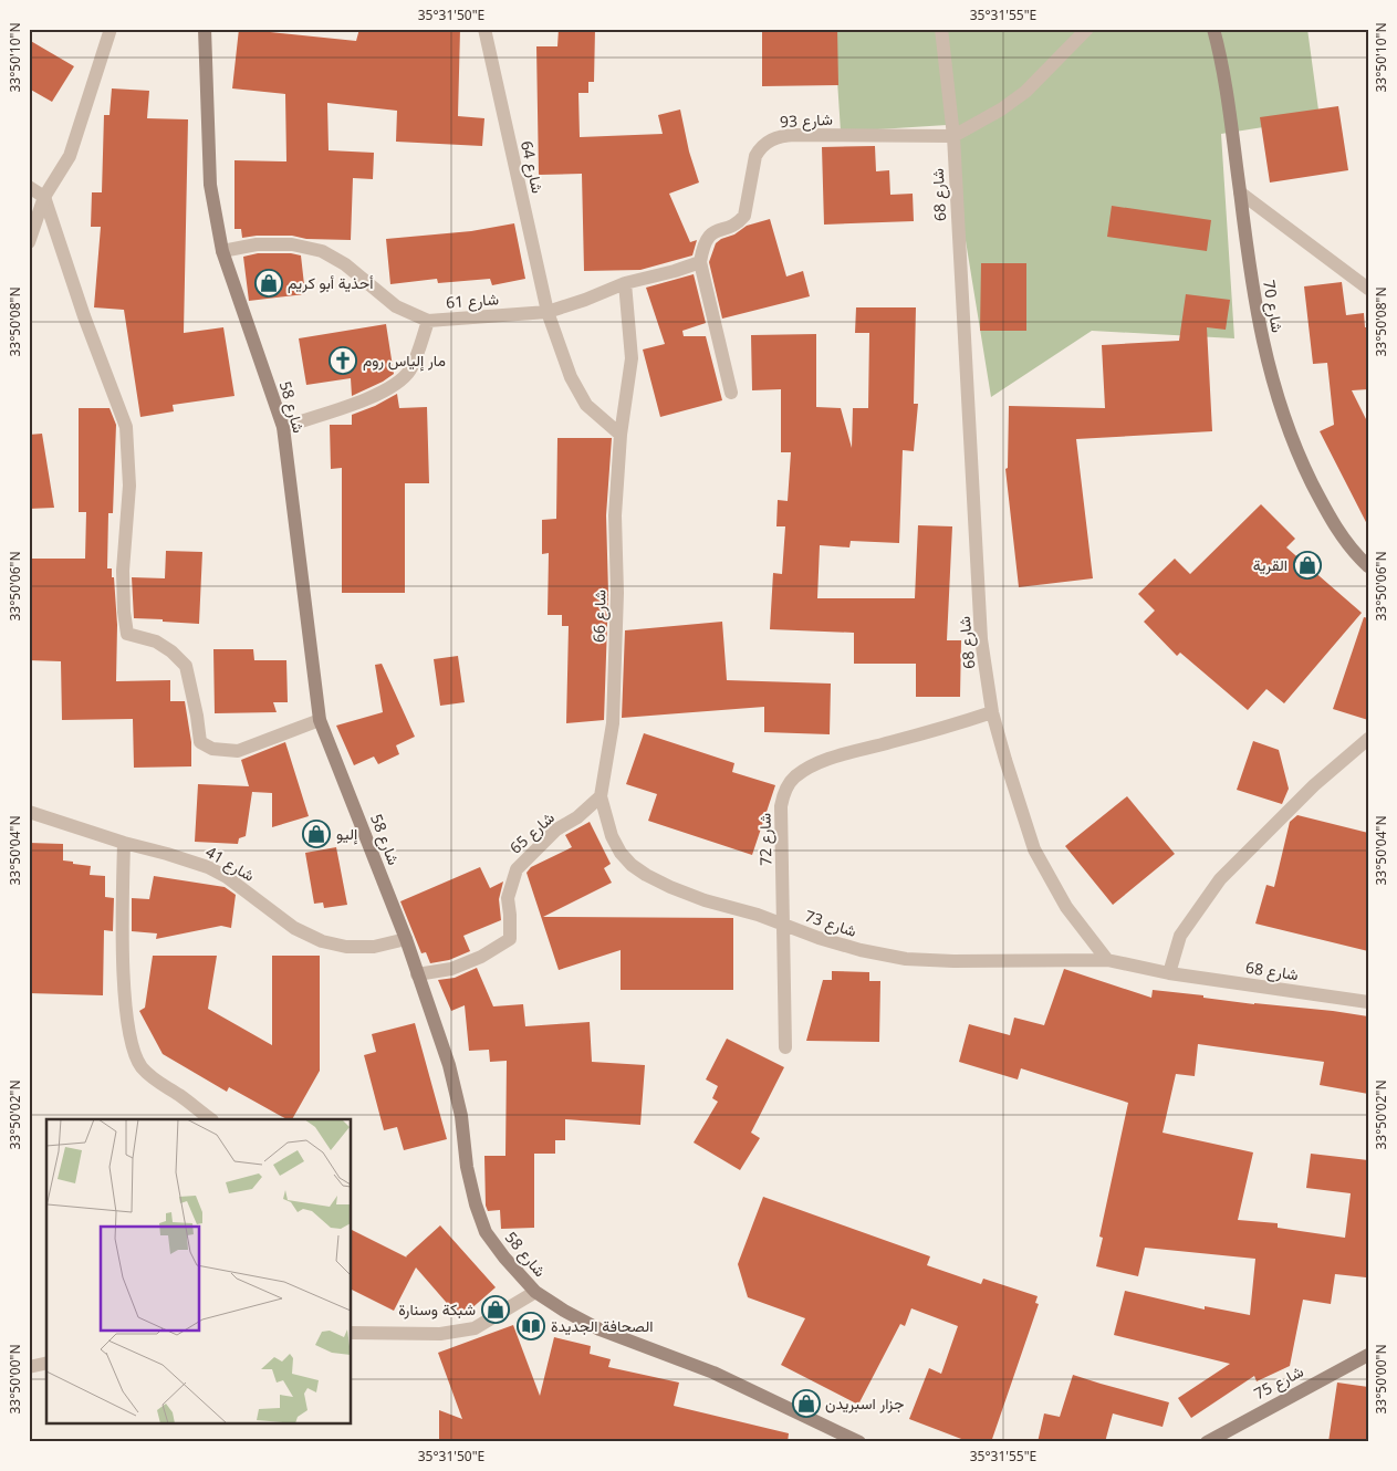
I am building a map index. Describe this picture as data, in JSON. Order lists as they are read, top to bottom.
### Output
{
  "streets": {
    "street": [
      "شارع 93",
      "شارع 64",
      "شارع 68",
      "شارع 61",
      "شارع 70",
      "شارع 58",
      "شارع 66",
      "شارع 65",
      "شارع 72",
      "شارع 41",
      "شارع 73",
      "شارع 75"
    ]
  },
  "crossings": [
    ["شارع 93", "شارع 68"],
    ["شارع 64", "شارع 61"],
    ["شارع 68", "شارع 72"],
    ["شارع 68", "شارع 73"],
    ["شارع 61", "شارع 58"],
    ["شارع 58", "شارع 65"],
    ["شارع 58", "شارع 41"],
    ["شارع 66", "شارع 65"],
    ["شارع 66", "شارع 73"],
    ["شارع 65", "شارع 73"],
    ["شارع 72", "شارع 73"]
  ],
  "places": {
    "shop": [
      "أحذية أبو كريم",
      "القرية",
      "إليو",
      "شبكة وسنارة",
      "جزار اسبريدن"
    ],
    "church": ["مار إلياس روم"],
    "library": ["الصحافة الجديدة"]
  },
  "coordinates": [
    "35°31'50\"E",
    "35°31'55\"E",
    "33°50'10\"N",
    "33°50'08\"N",
    "33°50'06\"N",
    "33°50'04\"N",
    "33°50'02\"N",
    "33°50'00\"N"
  ]
}
